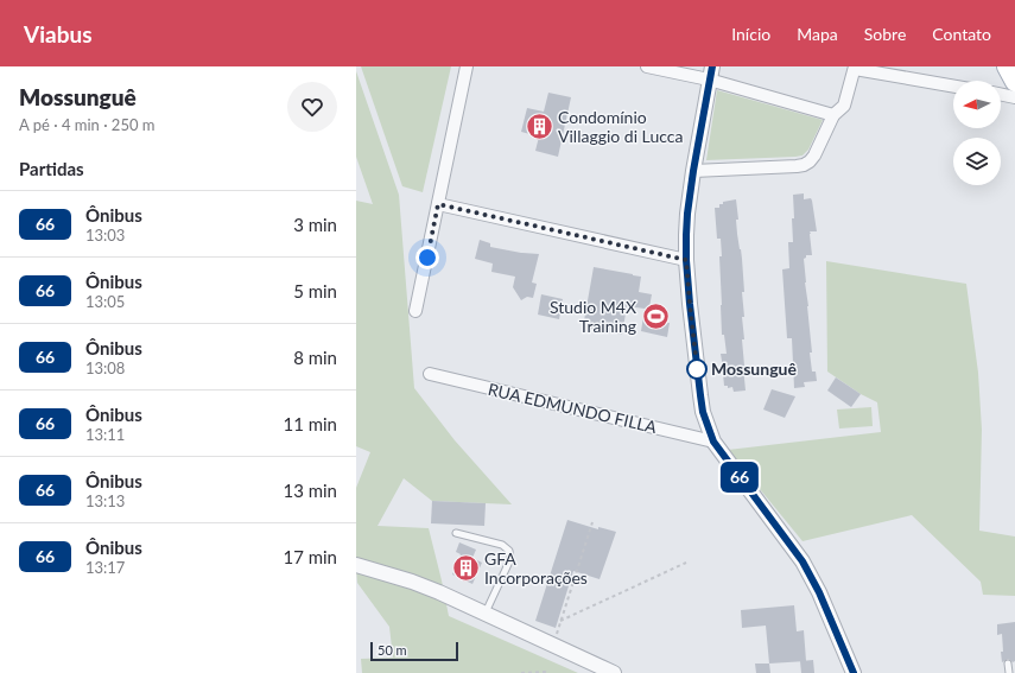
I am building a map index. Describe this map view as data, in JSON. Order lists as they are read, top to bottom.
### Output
{
  "streets": {
    "street": ["RUA EDMUNDO FILLA"]
  },
  "places": {
    "building": ["Condomínio Villaggio di Lucca", "GFA Incorporações"],
    "sports": ["Studio M4X Training"],
    "other": ["Mossunguê"]
  },
  "lines": ["bus line 66"],
  "scale_bar": "50 m",
  "north": "left",
  "page": {
    "header": "Viabus",
    "nav": [
      "Início",
      "Mapa",
      "Sobre",
      "Contato"
    ],
    "heading": [
      ["Mossunguê", "A pé · 4 min · 250 m"],
      "Partidas"
    ],
    "on_map": "66",
    "list": [
      {
        "mark": "66",
        "name": "Ônibus",
        "note": "13:03",
        "value": "3 min"
      },
      {
        "mark": "66",
        "name": "Ônibus",
        "note": "13:05",
        "value": "5 min"
      },
      {
        "mark": "66",
        "name": "Ônibus",
        "note": "13:08",
        "value": "8 min"
      },
      {
        "mark": "66",
        "name": "Ônibus",
        "note": "13:11",
        "value": "11 min"
      },
      {
        "mark": "66",
        "name": "Ônibus",
        "note": "13:13",
        "value": "13 min"
      },
      {
        "mark": "66",
        "name": "Ônibus",
        "note": "13:17",
        "value": "17 min"
      }
    ],
    "scale": "50 m"
  }
}
